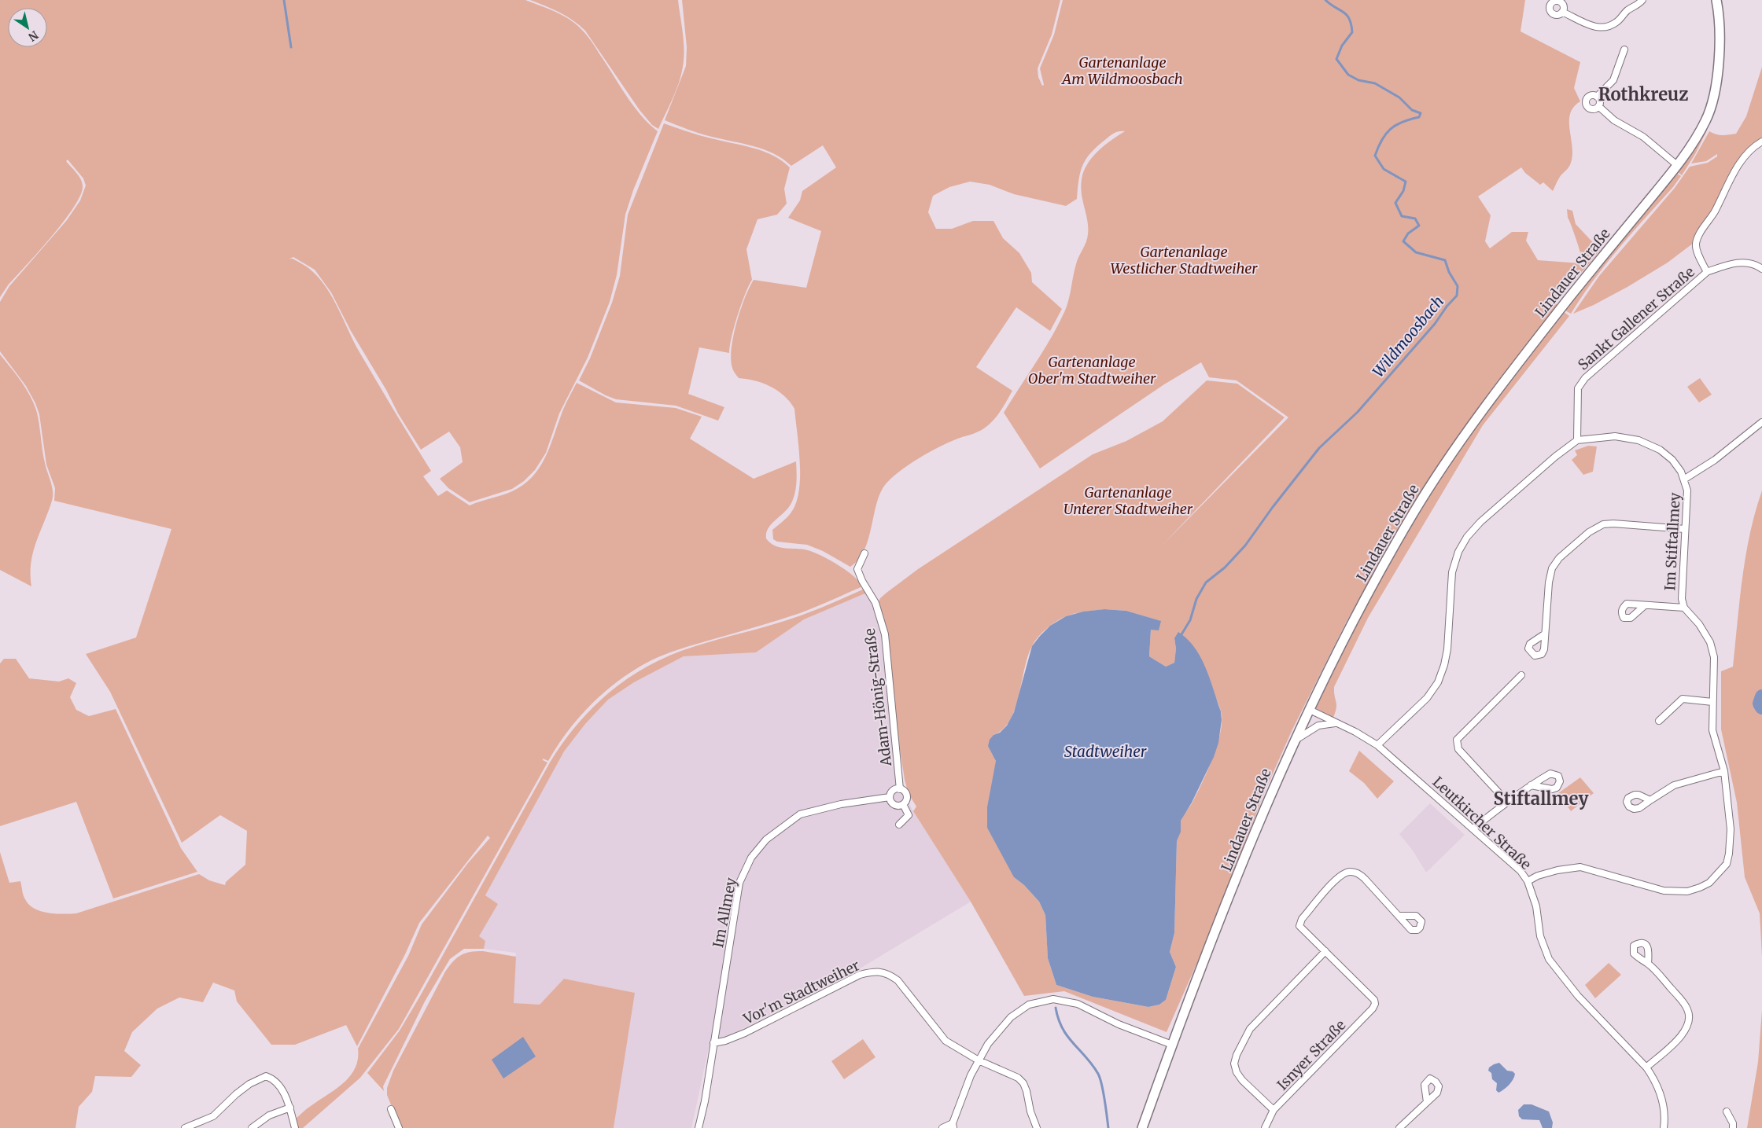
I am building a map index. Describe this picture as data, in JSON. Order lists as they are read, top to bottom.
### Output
{
  "streets": {
    "main road": ["Lindauer Straße"],
    "street": [
      "Sankt Gallener Straße",
      "Im Stiftallmey",
      "Adam-Hönig-Straße",
      "Leutkircher Straße",
      "Im Allmey",
      "Vor'm Stadtweiher",
      "Isnyer Straße"
    ]
  },
  "crossings": [
    ["Lindauer Straße", "Leutkircher Straße"],
    ["Sankt Gallener Straße", "Im Stiftallmey"],
    ["Im Stiftallmey", "Leutkircher Straße"],
    ["Adam-Hönig-Straße", "Im Allmey"],
    ["Im Allmey", "Vor'm Stadtweiher"]
  ],
  "districts": ["Rothkreuz", "Stiftallmey"],
  "water": ["Wildmoosbach", "Stadtweiher"],
  "parks": [
    "Gartenanlage Am Wildmoosbach",
    "Gartenanlage Westlicher Stadtweiher",
    "Gartenanlage Ober'm Stadtweiher",
    "Gartenanlage Unterer Stadtweiher"
  ],
  "north": "bottom right"
}
